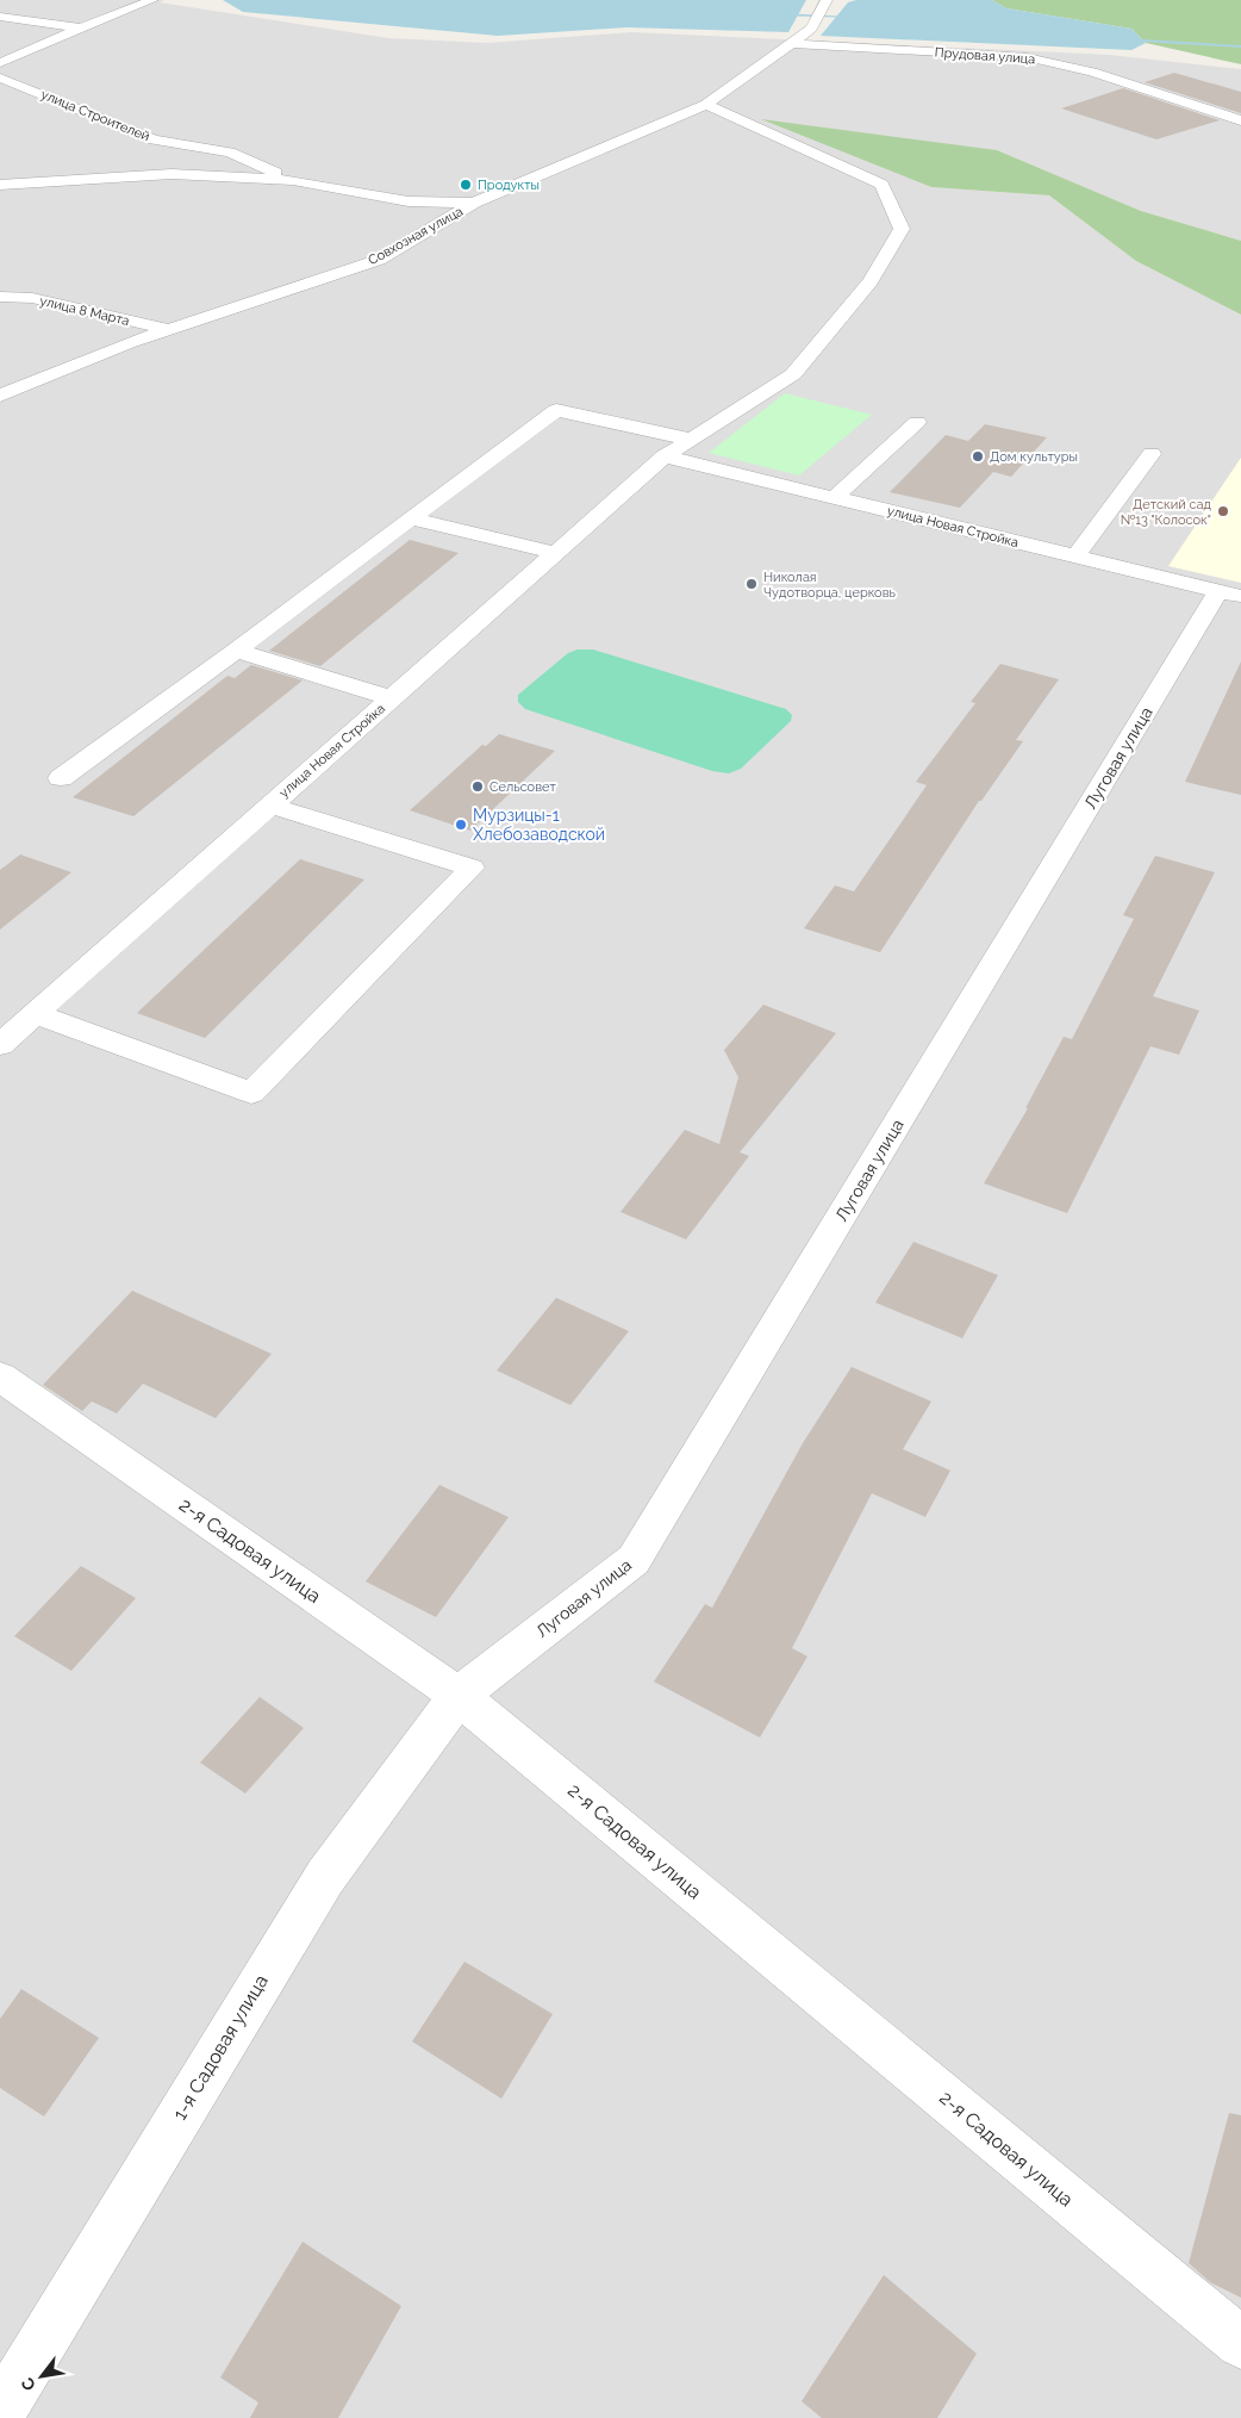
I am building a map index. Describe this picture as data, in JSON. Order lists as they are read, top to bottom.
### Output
{
  "streets": {
    "street": [
      "Прудовая улица",
      "улица Строителей",
      "Совхозная улица",
      "улица 8 Марта",
      "улица Новая Стройка",
      "Луговая улица",
      "2-я Садовая улица",
      "1-я Садовая улица"
    ]
  },
  "crossings": [
    ["Прудовая улица", "Совхозная улица"],
    ["улица Строителей", "Совхозная улица"],
    ["Совхозная улица", "улица 8 Марта"],
    ["Совхозная улица", "улица Новая Стройка"],
    ["улица Новая Стройка", "Луговая улица"],
    ["Луговая улица", "2-я Садовая улица"],
    ["Луговая улица", "1-я Садовая улица"],
    ["2-я Садовая улица", "1-я Садовая улица"]
  ],
  "places": [
    "Продукты",
    "Дом культуры",
    "Детский сад №13 \"Колосок\"",
    "Николая Чудотворца, церковь",
    "Сельсовет",
    "Мурзицы-1 Хлебозаводской"
  ],
  "north": "bottom left"
}
